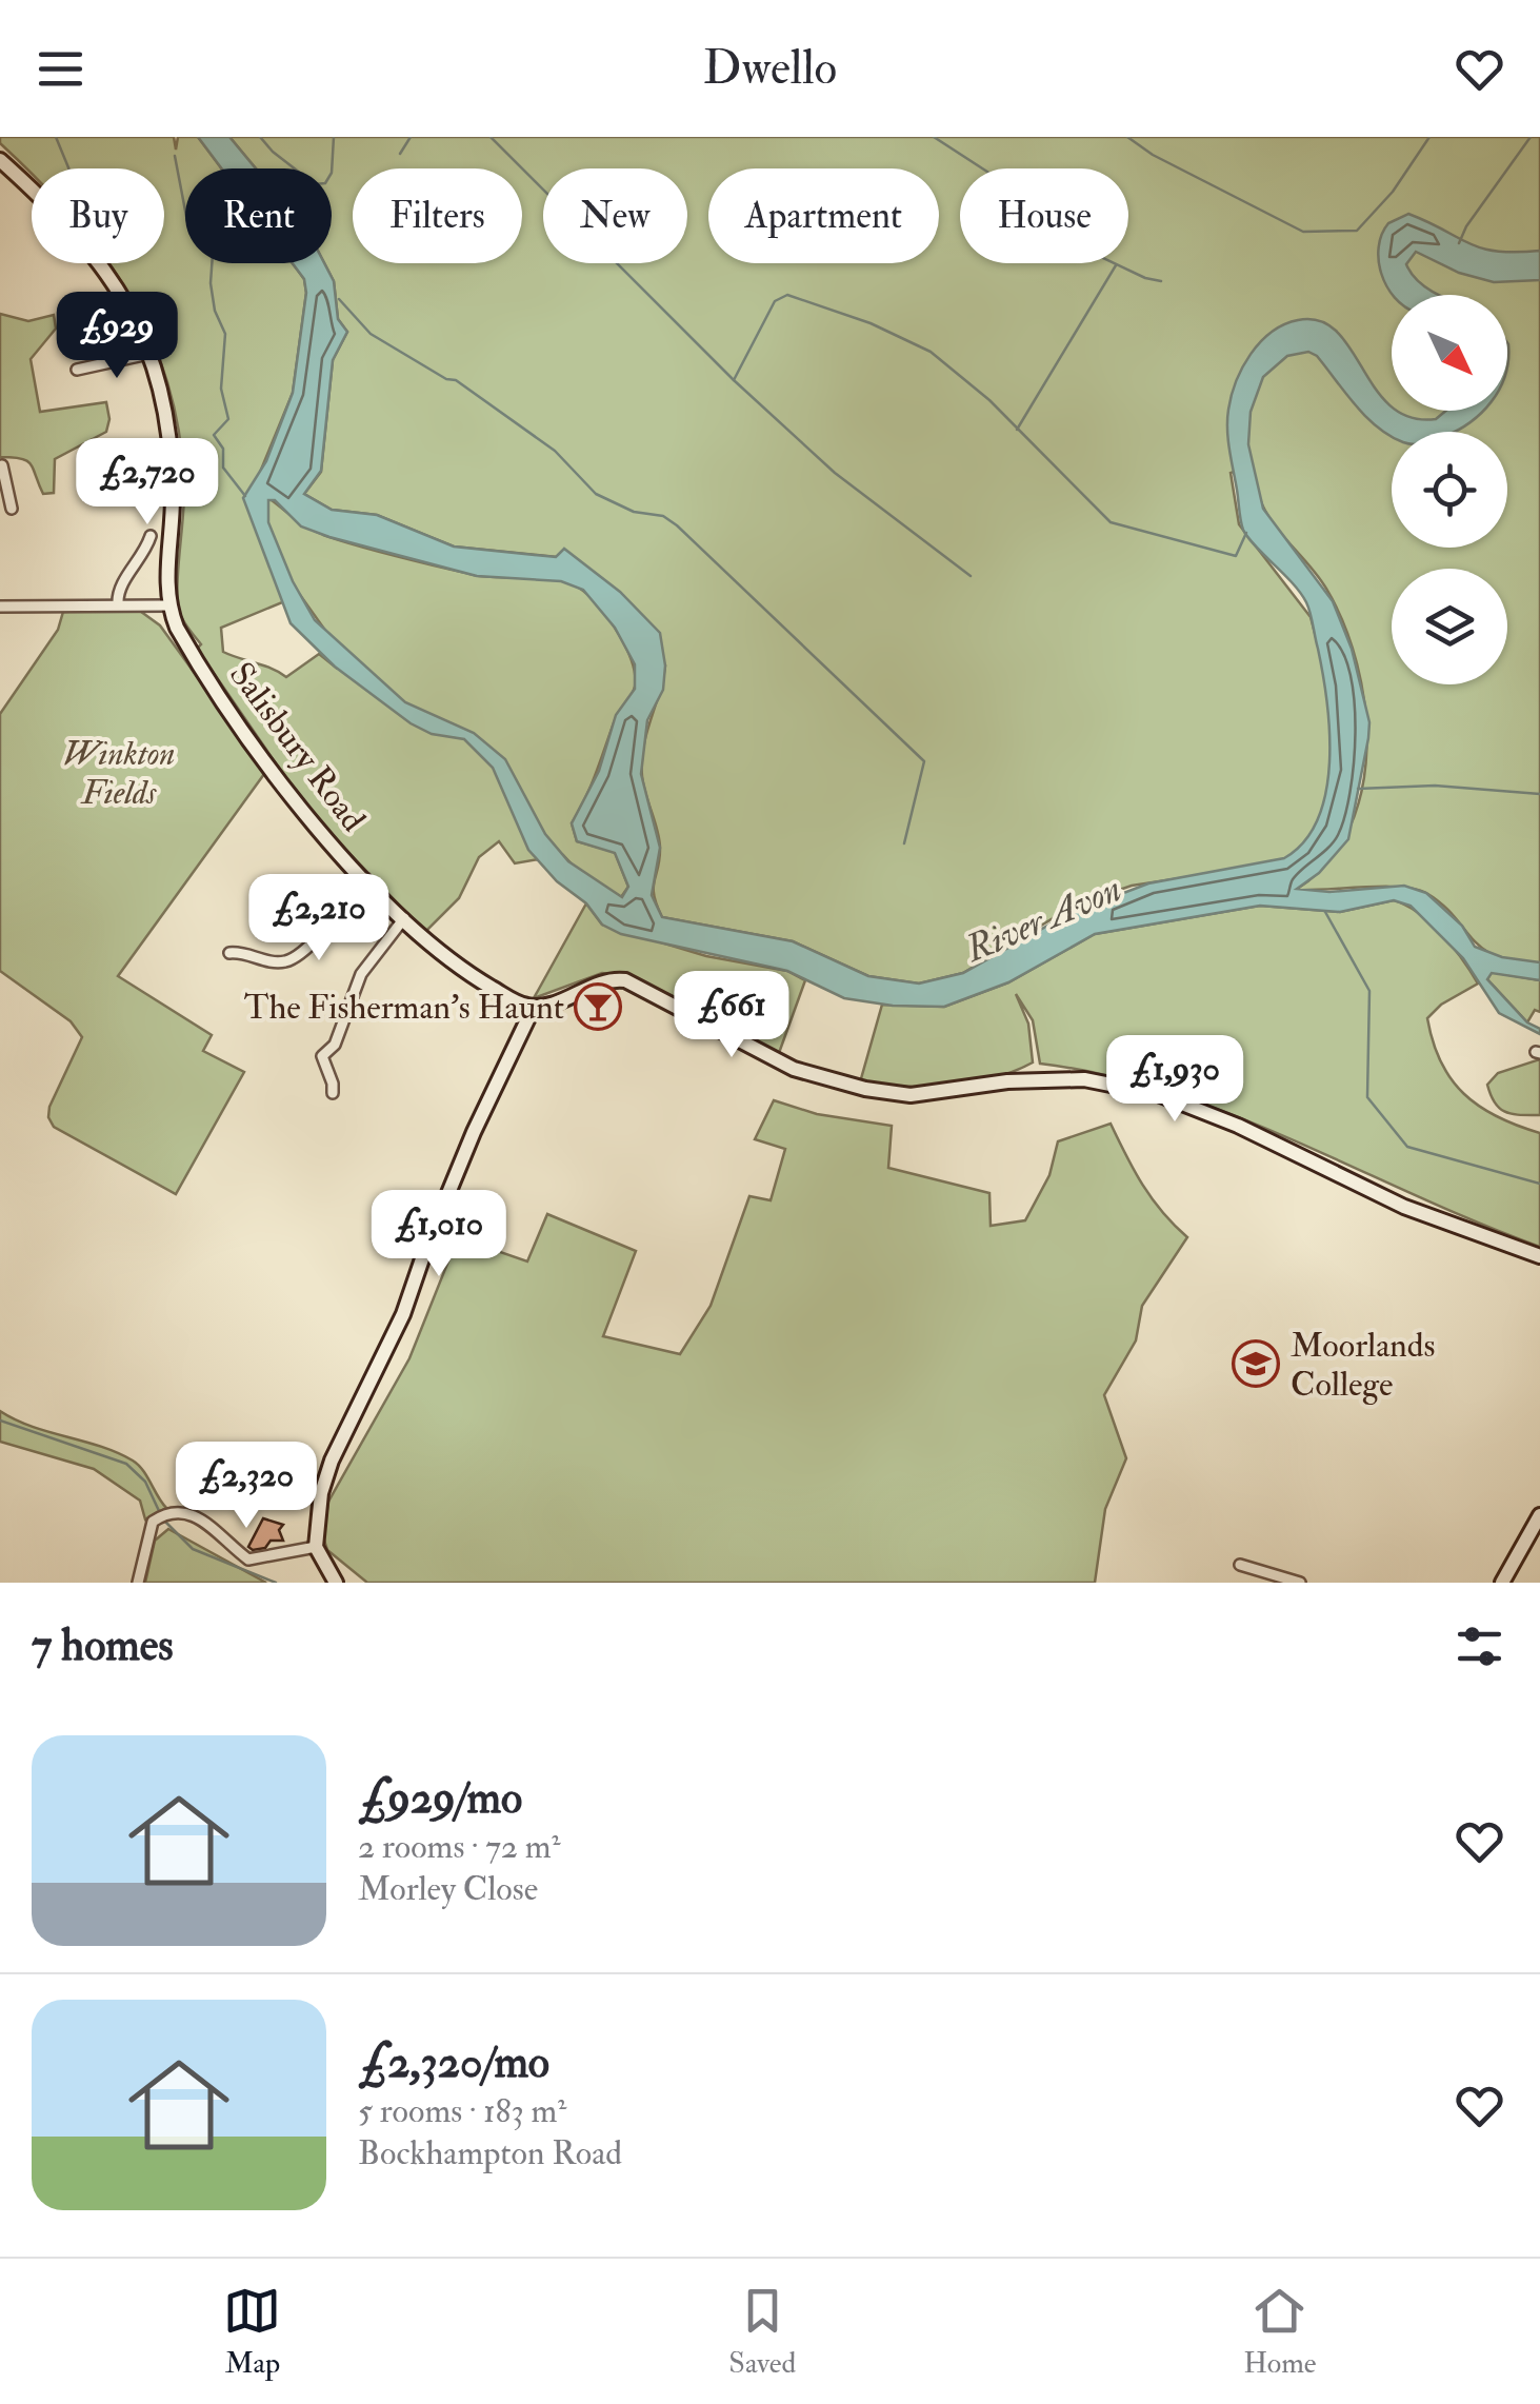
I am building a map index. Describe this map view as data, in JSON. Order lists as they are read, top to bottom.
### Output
{
  "streets": {
    "main road": ["Salisbury Road"]
  },
  "water": ["River Avon"],
  "parks": ["Winkton Fields"],
  "places": {
    "bar": ["The Fisherman's Haunt"],
    "school or university": ["Moorlands College"]
  },
  "north": "bottom right",
  "page": {
    "header": "Dwello",
    "chip": [
      "Buy",
      "Rent",
      "Filters",
      "New",
      "Apartment",
      "House"
    ],
    "price": [
      "£929",
      "£2,720",
      "£2,210",
      "£661",
      "£1,930",
      "£1,010",
      "£2,320"
    ],
    "heading": "7 homes",
    "list": [
      {
        "name": "£929/mo",
        "note": "2 rooms · 72 m² · Morley Close"
      },
      {
        "name": "£2,320/mo",
        "note": "5 rooms · 183 m² · Bockhampton Road"
      }
    ],
    "tabs": ["Map", "Saved", "Home"]
  }
}
